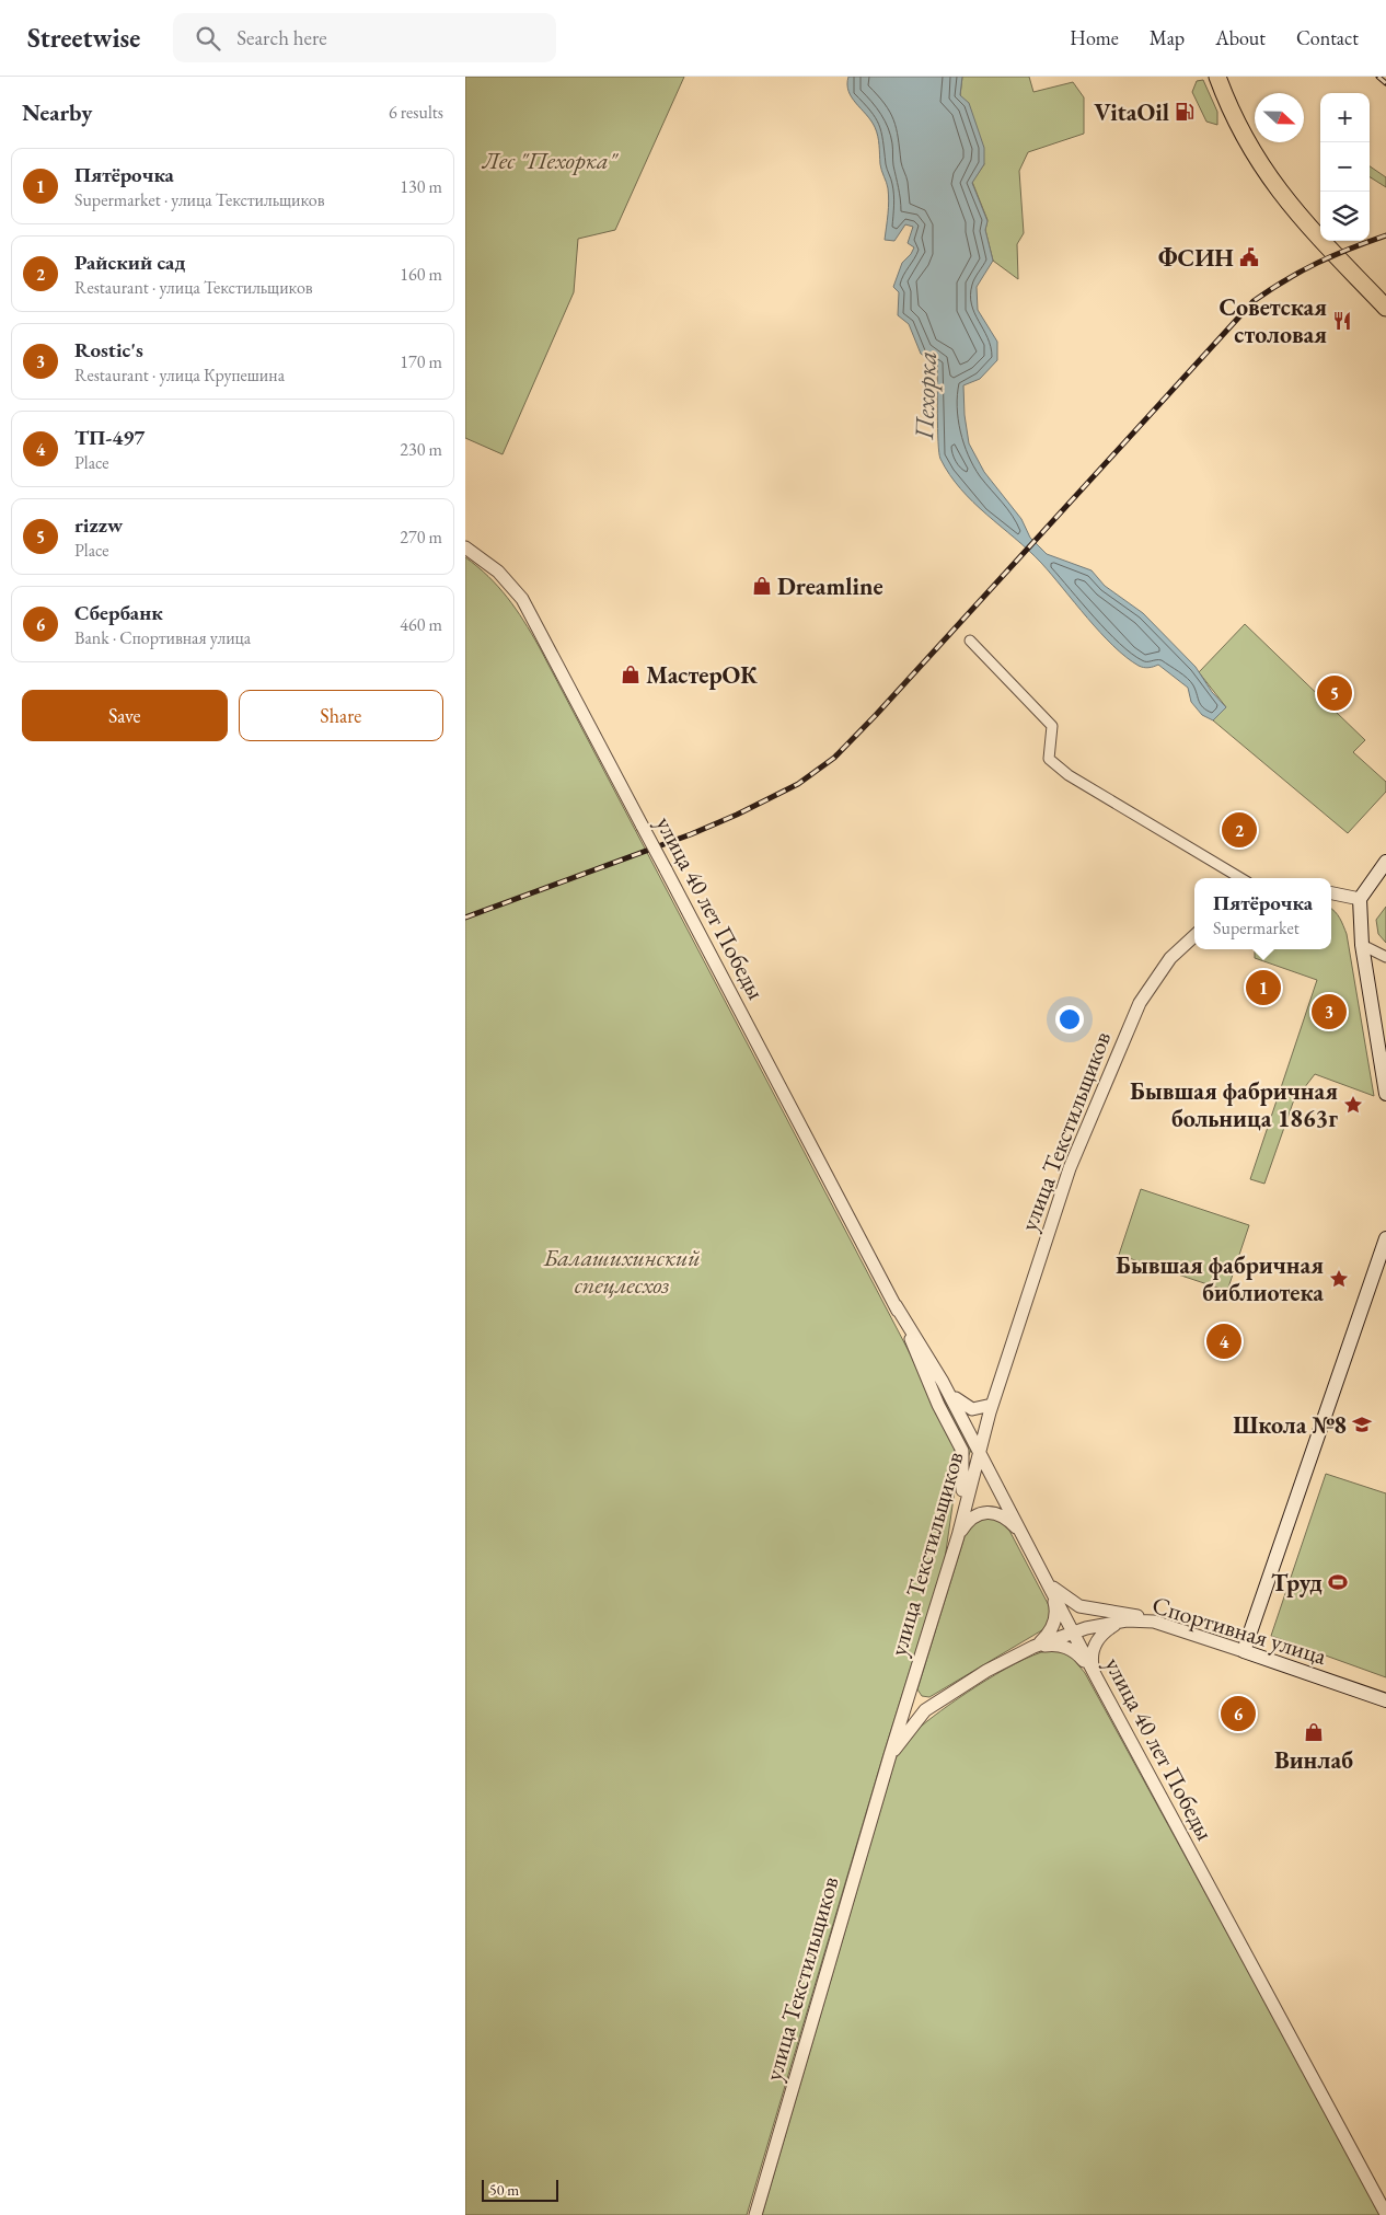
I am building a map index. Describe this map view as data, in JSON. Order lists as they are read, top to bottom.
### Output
{
  "streets": {
    "main road": ["Спортивная улица"],
    "street": ["улица 40 лет Победы", "улица Текстильщиков"]
  },
  "crossings": [
    ["улица 40 лет Победы", "улица Текстильщиков"],
    ["улица 40 лет Победы", "Спортивная улица"],
    ["улица Текстильщиков", "Спортивная улица"]
  ],
  "water": ["Пехорка"],
  "parks": ["Лес \"Пехорка\"", "Балашихинский спецлесхоз"],
  "places": {
    "fuel station": ["VitaOil"],
    "public building": ["ФСИН"],
    "restaurant": ["Советская столовая"],
    "shop": ["Dreamline", "МастерОК", "Винлаб"],
    "place": ["Бывшая фабричная больница 1863г", "Бывшая фабричная библиотека"],
    "school or university": ["Школа №8"],
    "sports": ["Труд"]
  },
  "scale_bar": "50 m",
  "north": "right",
  "page": {
    "header": "Streetwise",
    "search": "Search here",
    "nav": [
      "Home",
      "Map",
      "About",
      "Contact"
    ],
    "heading": ["Nearby", "6 results"],
    "map_buttons": ["+", "−"],
    "list": [
      {
        "mark": "1",
        "name": "Пятёрочка",
        "note": "Supermarket · улица Текстильщиков",
        "value": "130 m"
      },
      {
        "mark": "2",
        "name": "Райский сад",
        "note": "Restaurant · улица Текстильщиков",
        "value": "160 m"
      },
      {
        "mark": "3",
        "name": "Rostic's",
        "note": "Restaurant · улица Крупешина",
        "value": "170 m"
      },
      {
        "mark": "4",
        "name": "ТП-497",
        "note": "Place",
        "value": "230 m"
      },
      {
        "mark": "5",
        "name": "rizzw",
        "note": "Place",
        "value": "270 m"
      },
      {
        "mark": "6",
        "name": "Сбербанк",
        "note": "Bank · Спортивная улица",
        "value": "460 m"
      }
    ],
    "buttons": ["Save", "Share"],
    "pins": [
      "5",
      "2",
      "1",
      "3",
      "4",
      "6"
    ],
    "popup": ["Пятёрочка", "Supermarket"],
    "scale": "50 m"
  }
}
